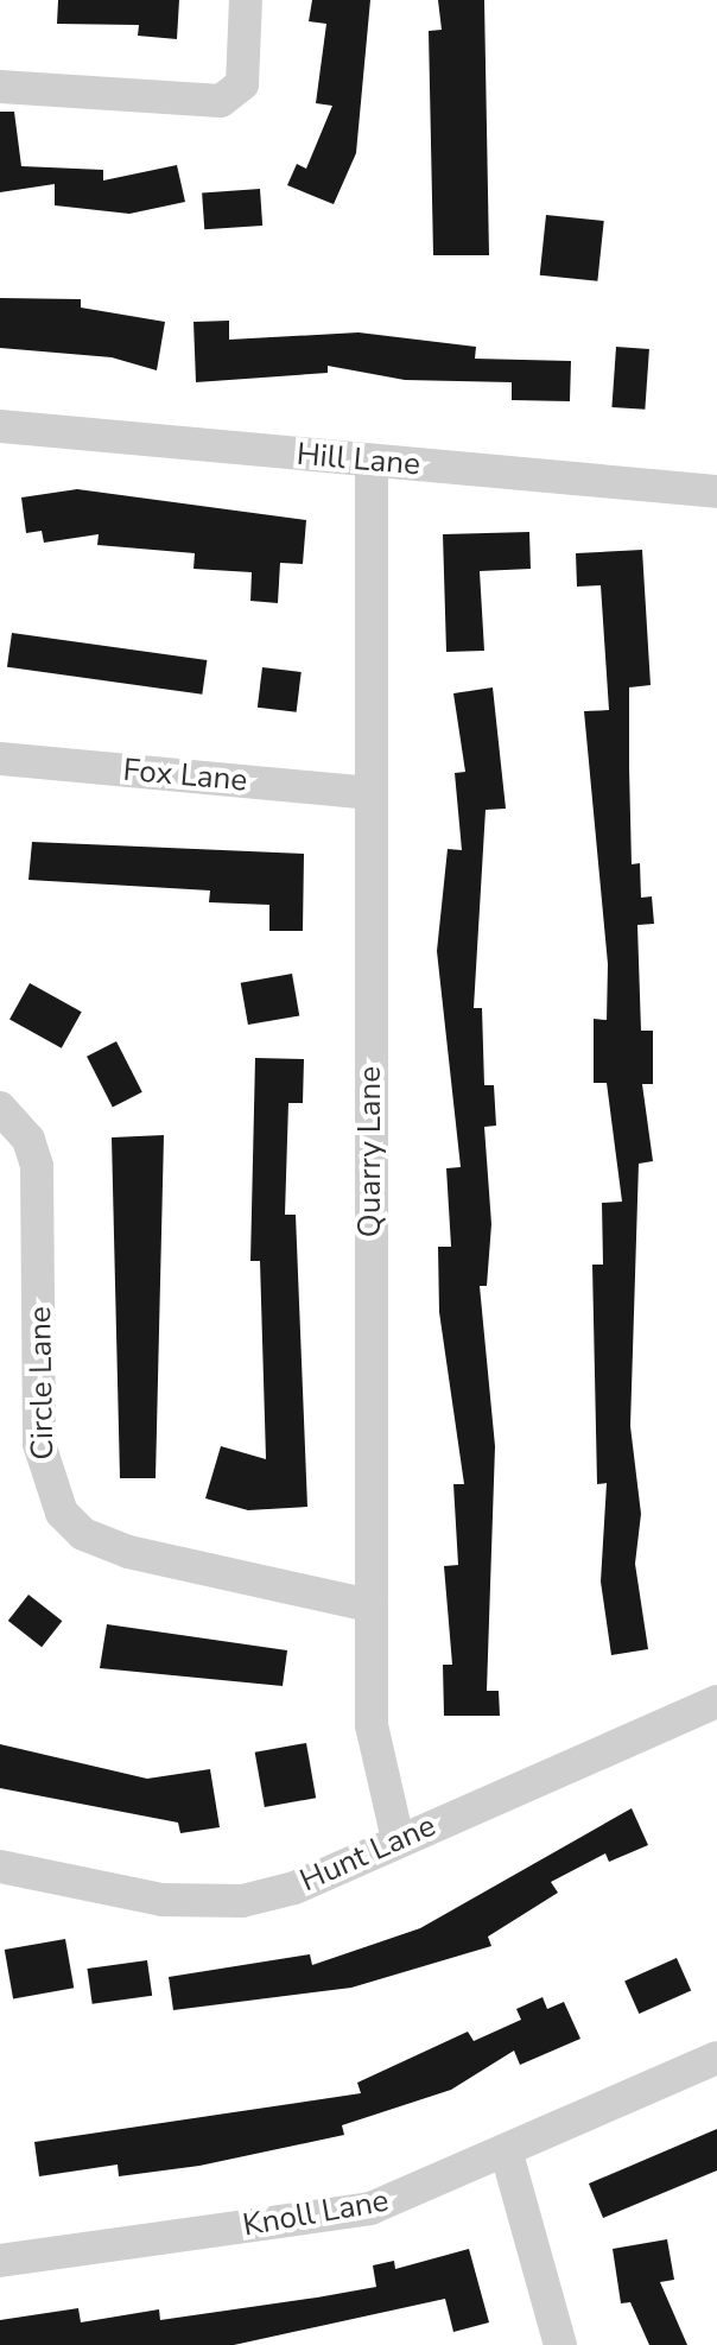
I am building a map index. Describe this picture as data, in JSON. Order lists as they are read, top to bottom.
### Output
{
  "streets": {
    "street": [
      "Hill Lane",
      "Fox Lane",
      "Quarry Lane",
      "Circle Lane",
      "Hunt Lane",
      "Knoll Lane"
    ]
  },
  "crossings": [
    ["Hill Lane", "Quarry Lane"],
    ["Fox Lane", "Quarry Lane"],
    ["Quarry Lane", "Circle Lane"],
    ["Quarry Lane", "Hunt Lane"]
  ]
}
